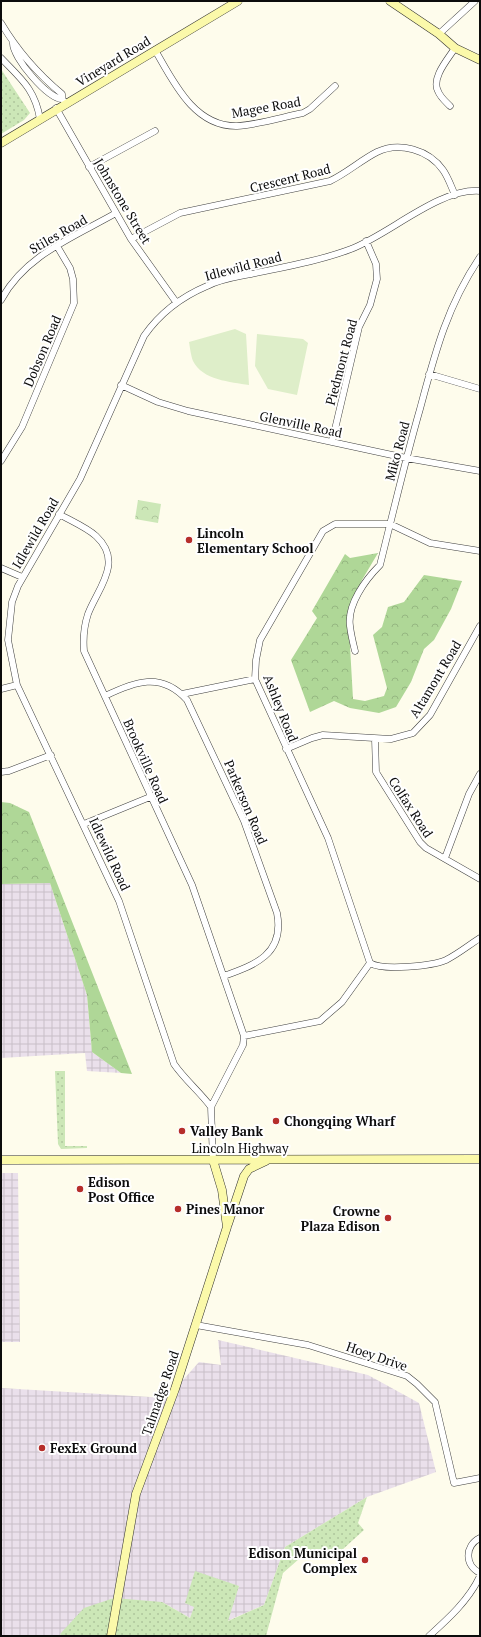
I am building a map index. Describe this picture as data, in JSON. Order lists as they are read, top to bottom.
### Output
{
  "streets": {
    "street": [
      "Vineyard Road",
      "Magee Road",
      "Crescent Road",
      "Johnstone Street",
      "Stiles Road",
      "Idlewild Road",
      "Dobson Road",
      "Piedmont Road",
      "Glenville Road",
      "Miko Road",
      "Altamont Road",
      "Ashley Road",
      "Brookville Road",
      "Parkerson Road",
      "Colfax Road",
      "Lincoln Highway",
      "Hoey Drive",
      "Talmadge Road"
    ]
  },
  "crossings": [
    ["Vineyard Road", "Magee Road"],
    ["Vineyard Road", "Johnstone Street"],
    ["Crescent Road", "Johnstone Street"],
    ["Crescent Road", "Idlewild Road"],
    ["Johnstone Street", "Stiles Road"],
    ["Johnstone Street", "Idlewild Road"],
    ["Stiles Road", "Dobson Road"],
    ["Idlewild Road", "Piedmont Road"],
    ["Idlewild Road", "Glenville Road"],
    ["Idlewild Road", "Brookville Road"],
    ["Piedmont Road", "Glenville Road"],
    ["Glenville Road", "Miko Road"],
    ["Miko Road", "Ashley Road"],
    ["Altamont Road", "Ashley Road"],
    ["Altamont Road", "Colfax Road"],
    ["Brookville Road", "Parkerson Road"],
    ["Lincoln Highway", "Talmadge Road"],
    ["Hoey Drive", "Talmadge Road"]
  ],
  "places": [
    "Lincoln Elementary School",
    "Chongqing Wharf",
    "Valley Bank",
    "Edison Post Office",
    "Pines Manor",
    "Crowne Plaza Edison",
    "FexEx Ground",
    "Edison Municipal Complex"
  ]
}
